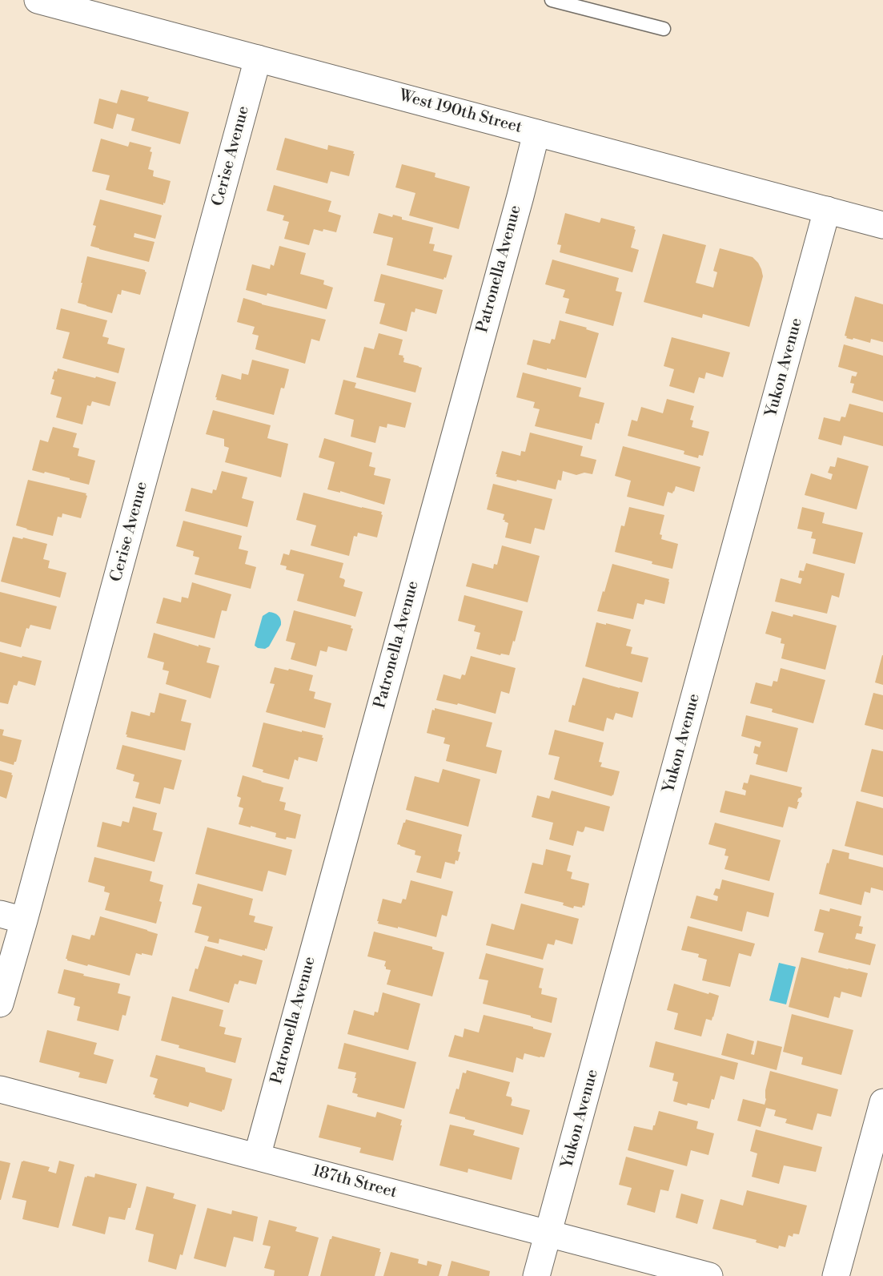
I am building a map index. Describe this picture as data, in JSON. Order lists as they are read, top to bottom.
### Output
{
  "streets": {
    "street": [
      "West 190th Street",
      "Cerise Avenue",
      "Patronella Avenue",
      "Yukon Avenue",
      "187th Street"
    ]
  },
  "crossings": [
    ["West 190th Street", "Cerise Avenue"],
    ["West 190th Street", "Patronella Avenue"],
    ["West 190th Street", "Yukon Avenue"],
    ["Patronella Avenue", "187th Street"],
    ["Yukon Avenue", "187th Street"]
  ]
}
